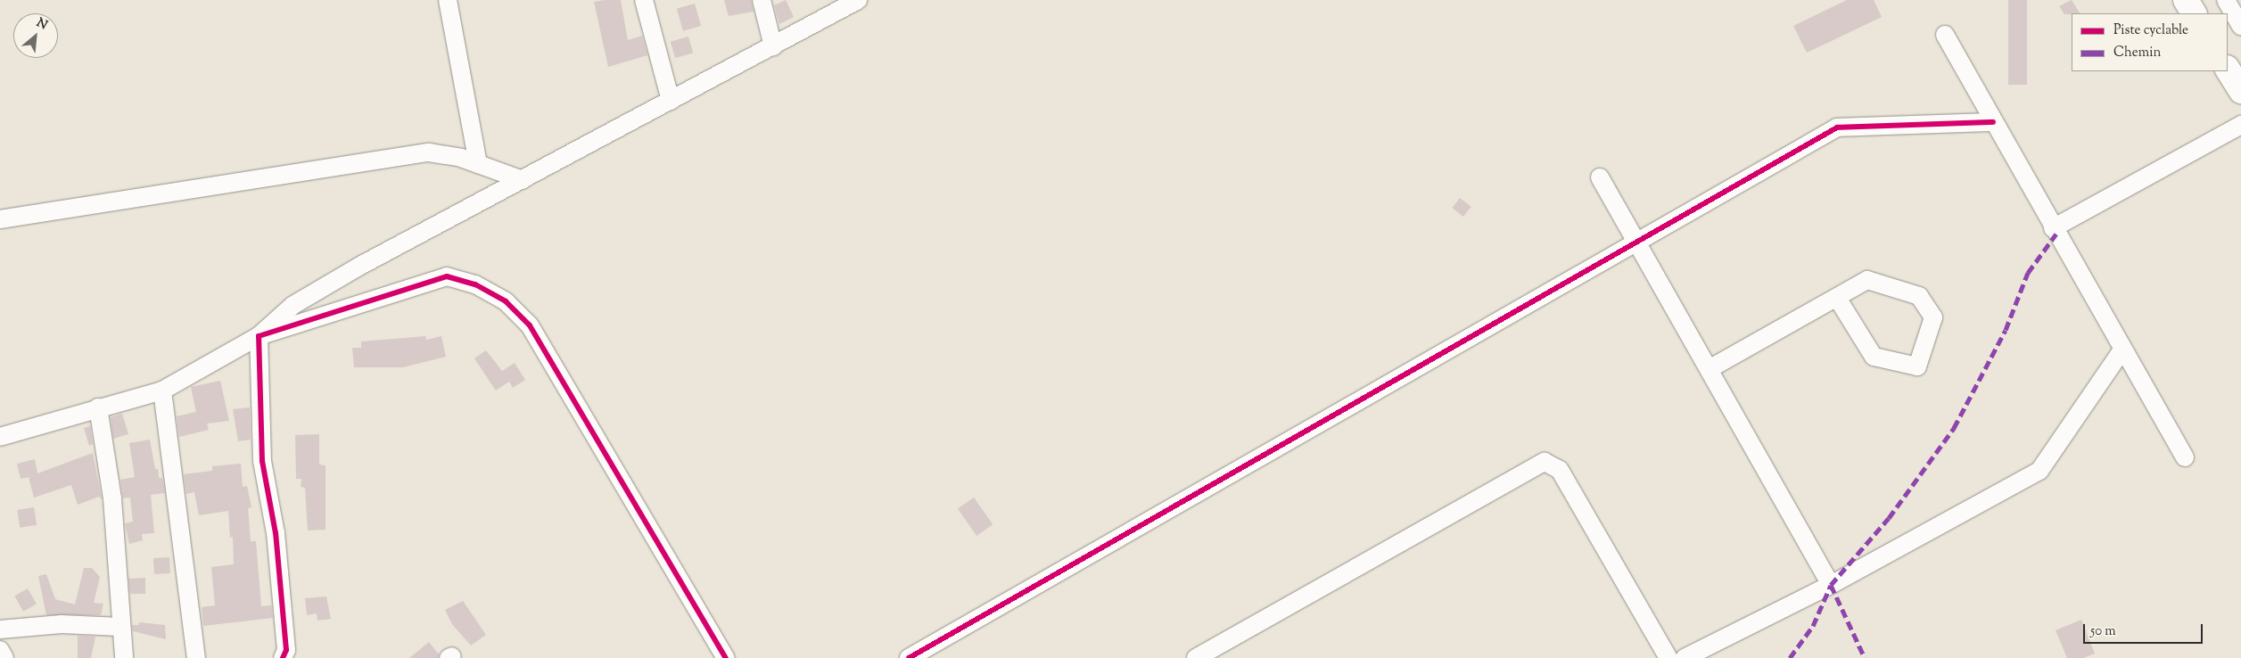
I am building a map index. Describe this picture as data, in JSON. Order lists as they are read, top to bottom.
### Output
{
  "legend": ["Piste cyclable", "Chemin"],
  "scale_bar": "50 m",
  "north": "top right"
}
